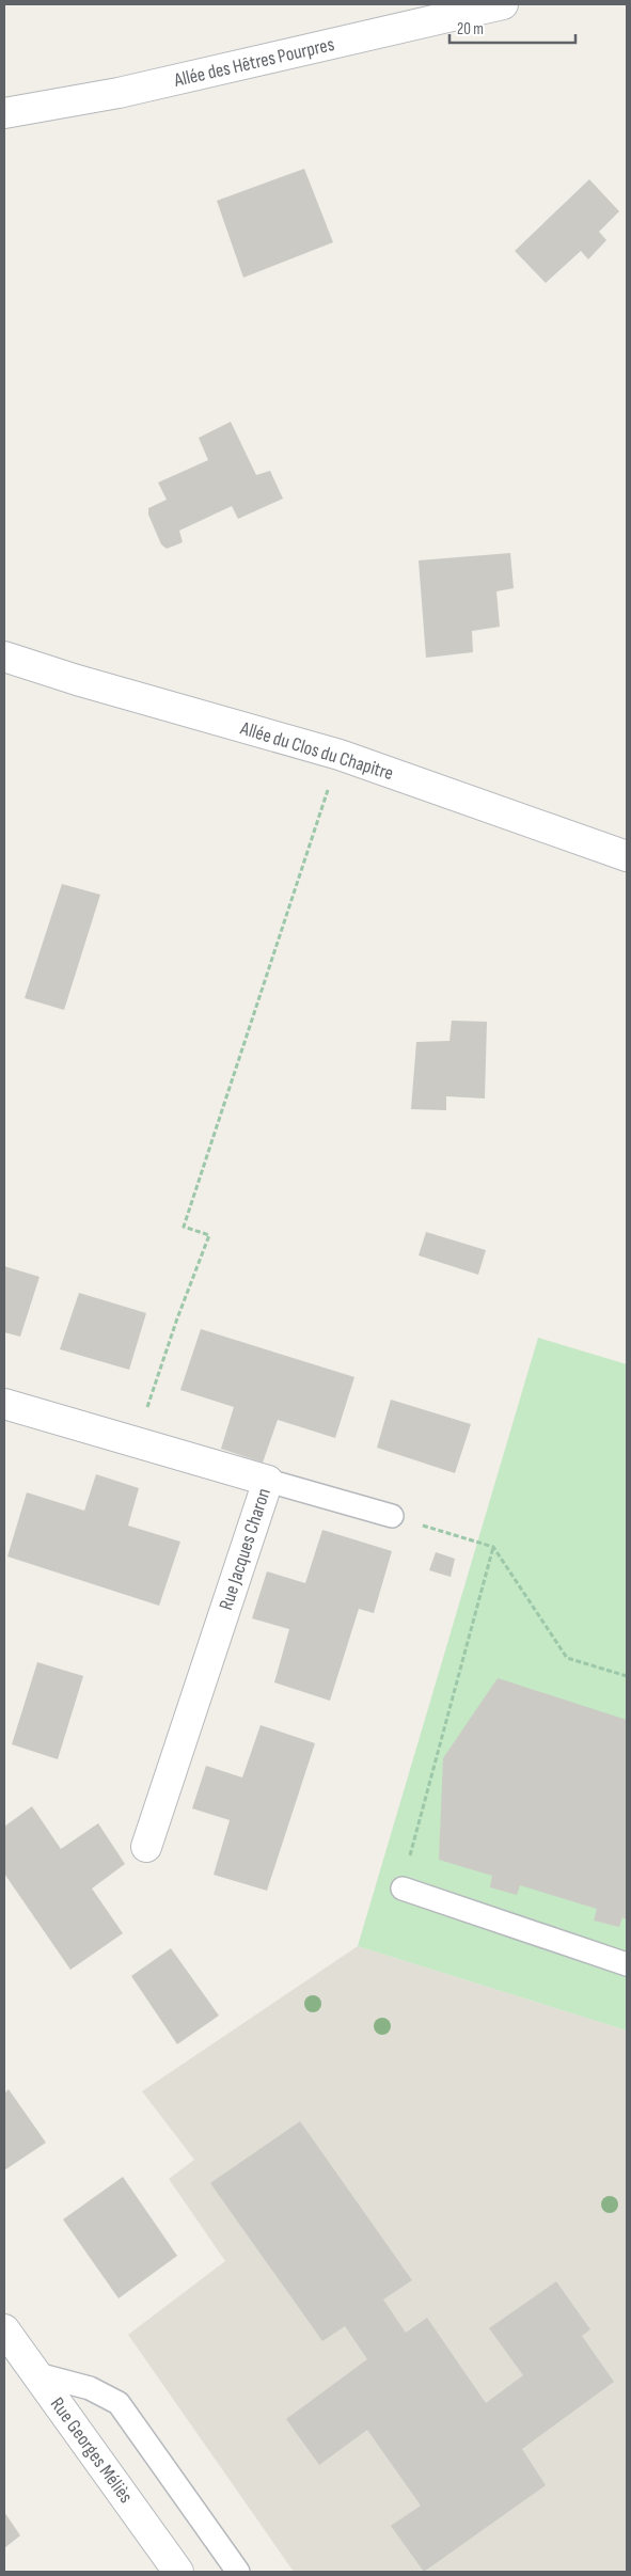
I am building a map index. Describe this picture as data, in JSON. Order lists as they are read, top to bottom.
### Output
{
  "streets": {
    "street": [
      "Allée des Hêtres Pourpres",
      "Allée du Clos du Chapitre",
      "Rue Jacques Charon",
      "Rue Georges Méliès"
    ]
  },
  "scale_bar": "20 m"
}
